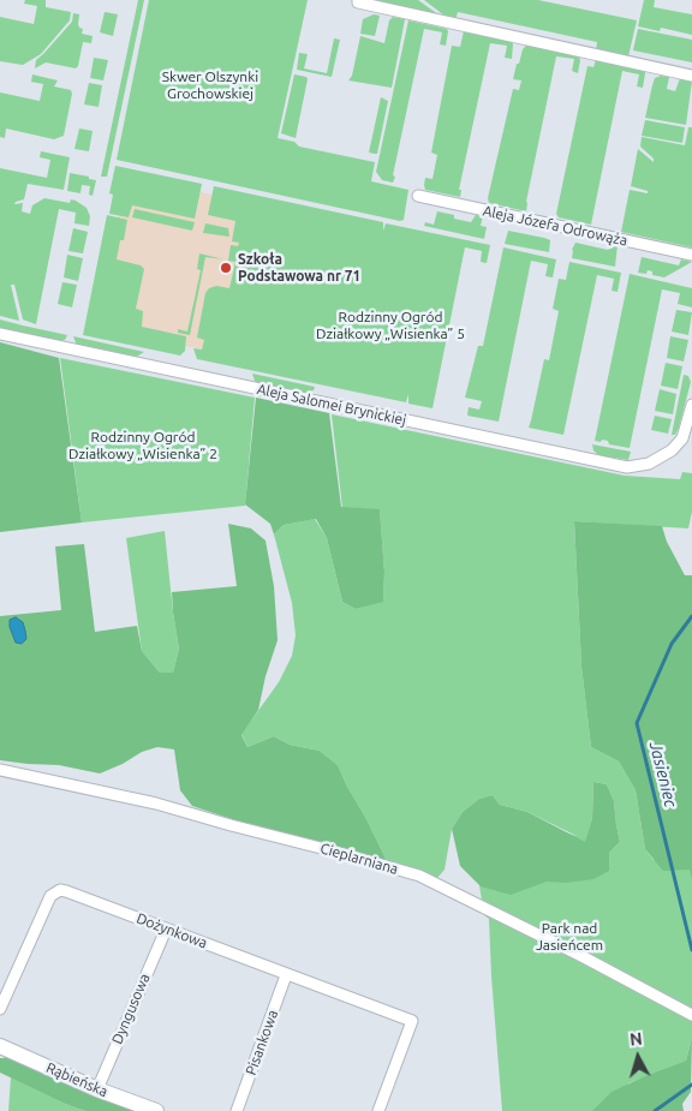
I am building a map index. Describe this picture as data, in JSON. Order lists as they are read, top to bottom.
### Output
{
  "streets": {
    "street": [
      "Aleja Józefa Odrowąża",
      "Aleja Salomei Brynickiej",
      "Cieplarniana",
      "Dożynkowa",
      "Dyngusowa",
      "Pisankowa",
      "Rąbieńska"
    ]
  },
  "crossings": [
    ["Dożynkowa", "Dyngusowa"],
    ["Dożynkowa", "Pisankowa"],
    ["Dyngusowa", "Rąbieńska"]
  ],
  "water": ["Jasieniec"],
  "parks": [
    "Skwer Olszynki Grochowskiej",
    "Rodzinny Ogród Działkowy „Wisienka” 5",
    "Rodzinny Ogród Działkowy „Wisienka” 2",
    "Park nad Jasieńcem"
  ],
  "places": ["Szkoła Podstawowa nr 71"],
  "north": "top"
}
